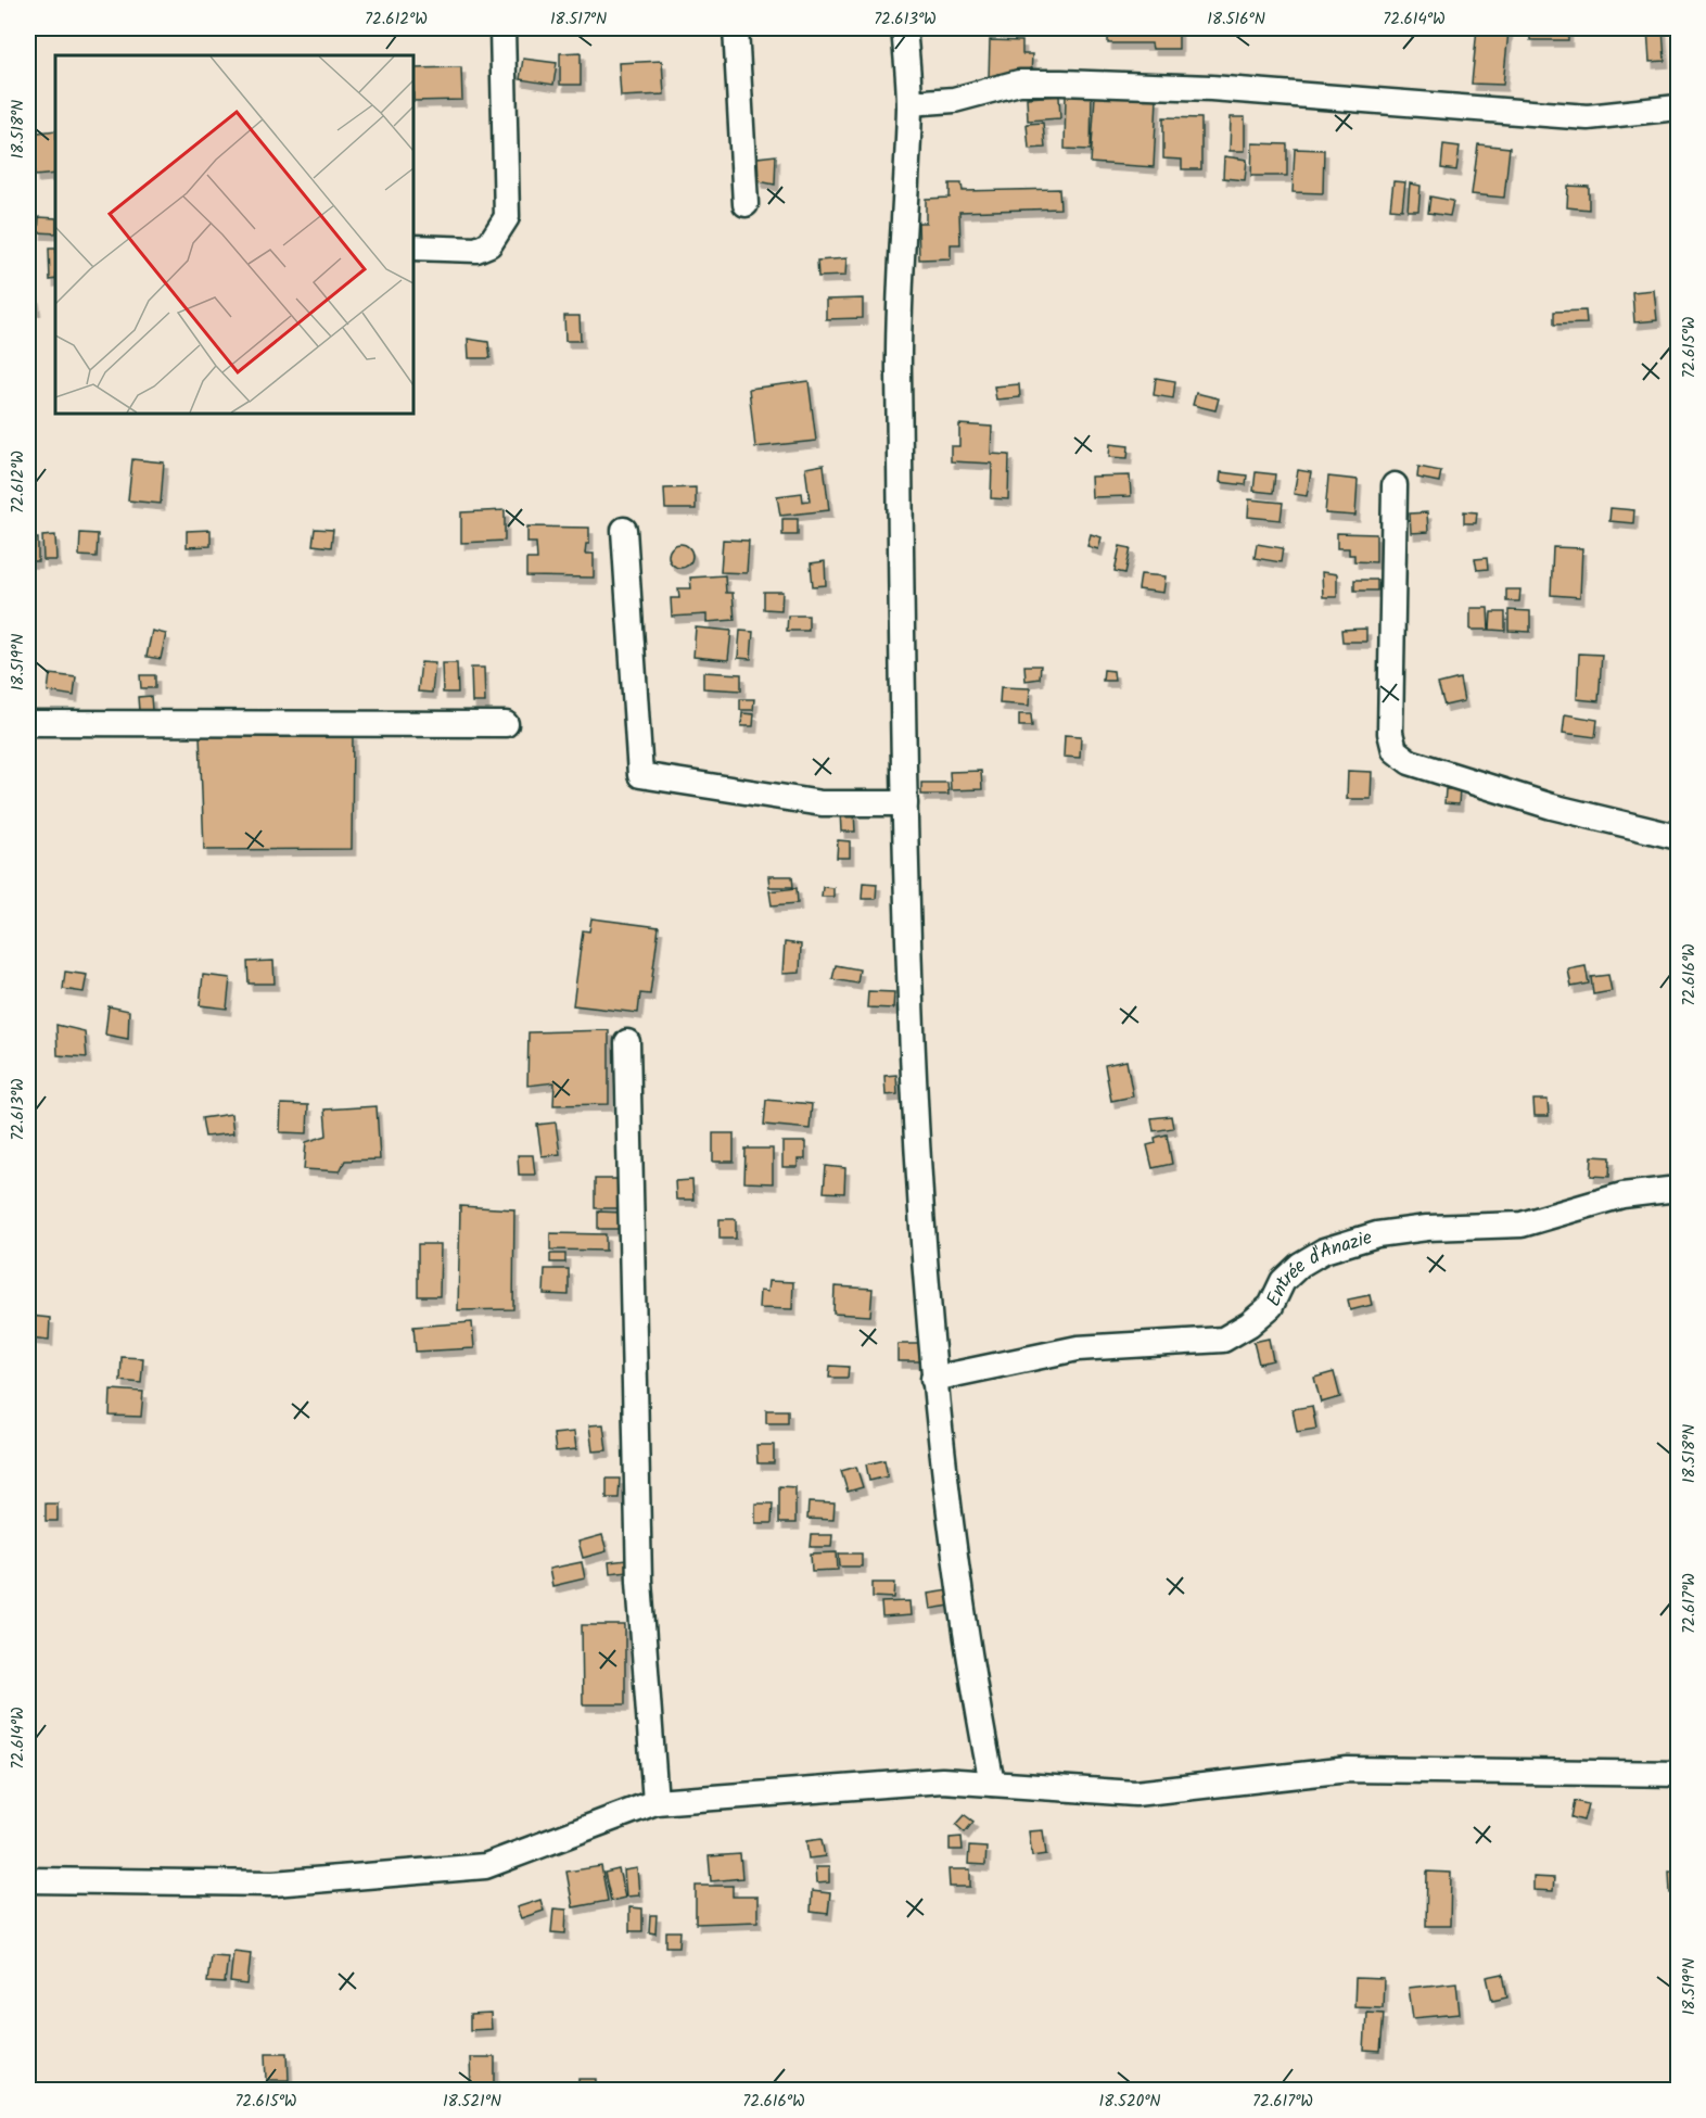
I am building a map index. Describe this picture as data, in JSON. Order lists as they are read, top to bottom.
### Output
{
  "streets": {
    "street": ["Entrée d'Anazie"]
  },
  "coordinates": [
    "72.612°W",
    "18.517°N",
    "72.613°W",
    "18.516°N",
    "72.614°W",
    "18.518°N",
    "72.615°W",
    "18.519°N",
    "72.616°W",
    "72.617°W",
    "18.521°N",
    "18.520°N"
  ]
}
